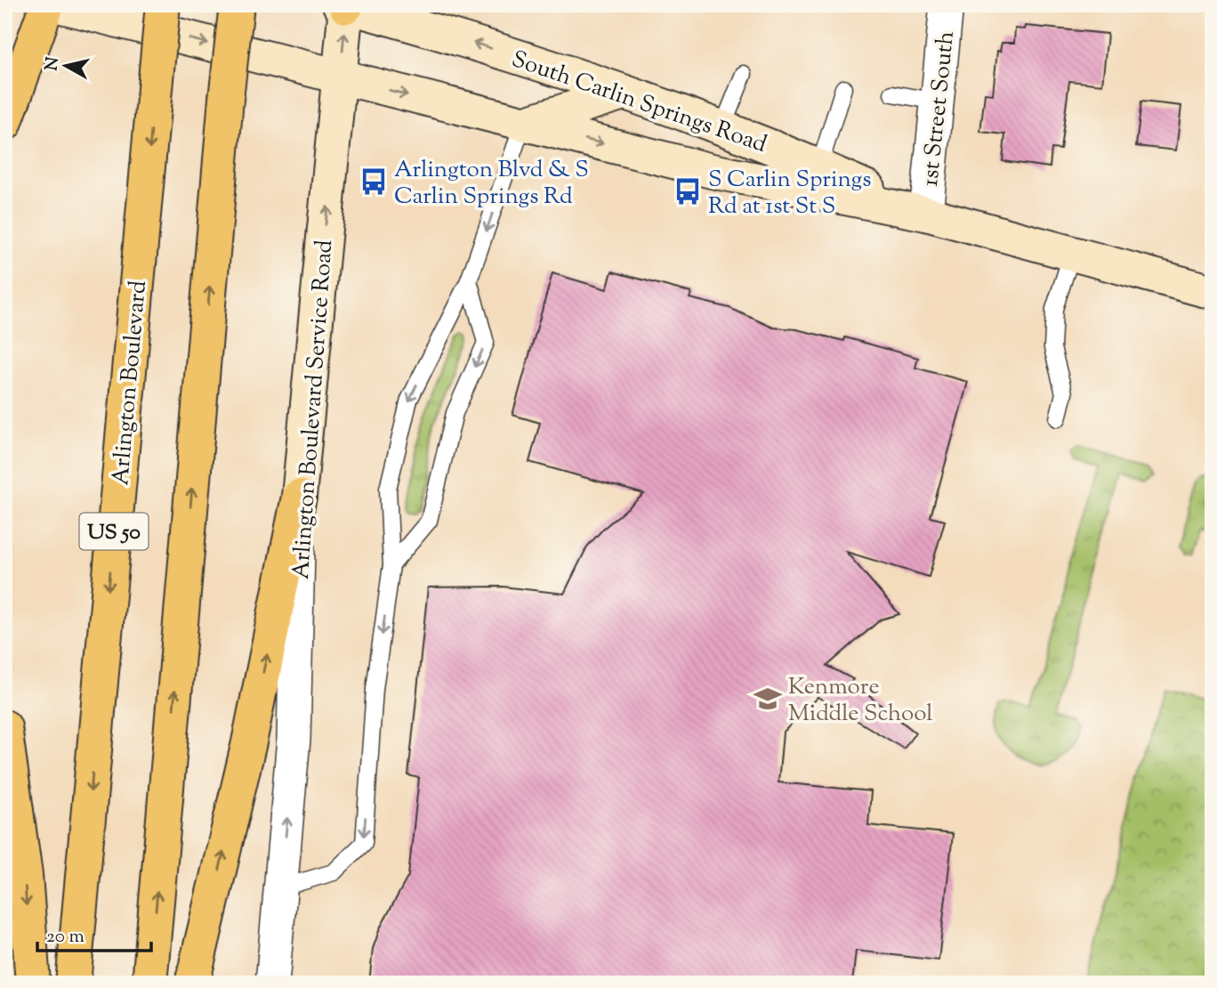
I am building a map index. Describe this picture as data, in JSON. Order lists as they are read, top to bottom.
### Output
{
  "streets": {
    "highway": ["Arlington Boulevard", "US 50"],
    "main road": ["South Carlin Springs Road", "Arlington Boulevard Service Road"],
    "street": ["1st Street South"]
  },
  "crossings": [
    ["South Carlin Springs Road", "1st Street South"],
    ["South Carlin Springs Road", "Arlington Boulevard Service Road"]
  ],
  "one_way": ["Arlington Boulevard Service Road"],
  "places": {
    "bus stop": ["Arlington Blvd & S Carlin Springs Rd", "S Carlin Springs Rd at 1st St S"],
    "school or university": ["Kenmore Middle School"]
  },
  "scale_bar": "20 m",
  "north": "left"
}
